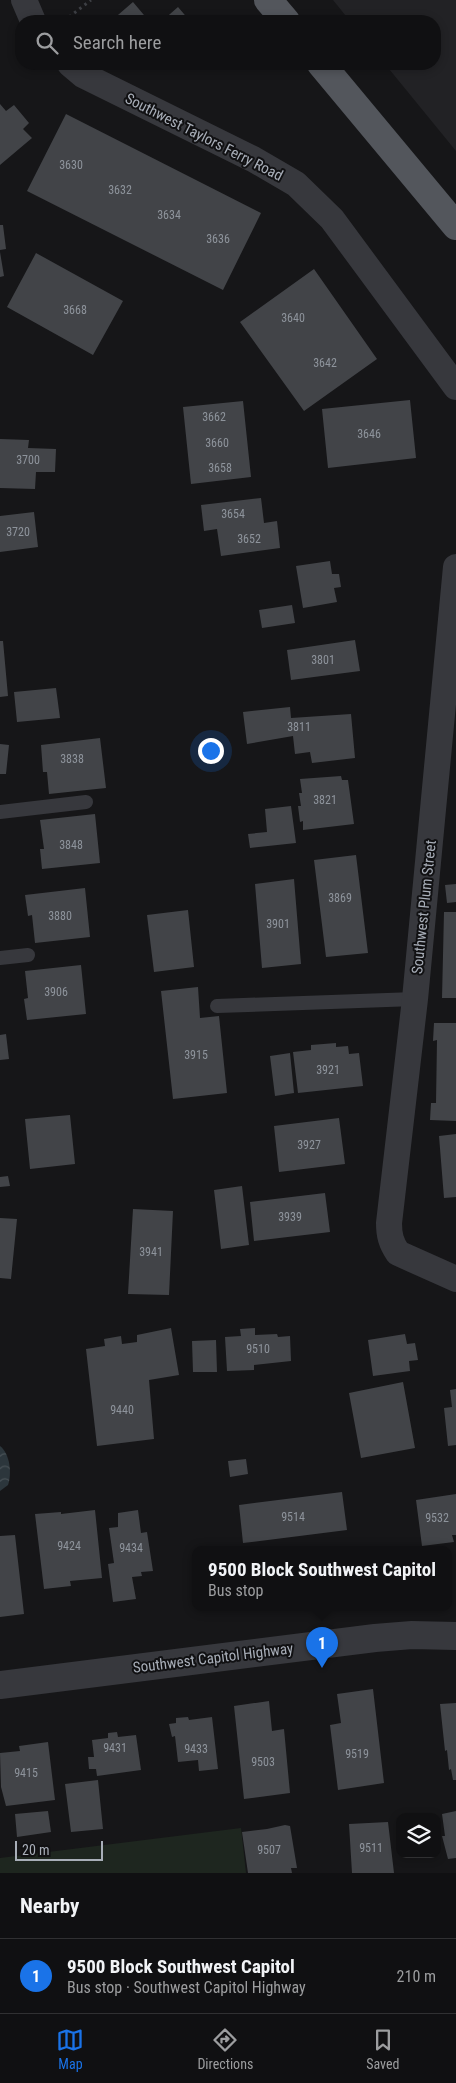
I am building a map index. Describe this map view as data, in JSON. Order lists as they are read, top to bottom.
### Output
{
  "streets": {
    "street": ["Southwest Taylors Ferry Road", "Southwest Plum Street", "Southwest Capitol Highway"]
  },
  "house_numbers": [
    "3630",
    "3632",
    "3634",
    "3636",
    "3668",
    "3640",
    "3642",
    "3662",
    "3646",
    "3660",
    "3700",
    "3658",
    "3654",
    "3720",
    "3652",
    "3801",
    "3811",
    "3838",
    "3821",
    "3848",
    "3869",
    "3880",
    "3901",
    "3906",
    "3915",
    "3921",
    "3927",
    "3939",
    "3941",
    "9510",
    "9440",
    "9514",
    "9532",
    "9424",
    "9434",
    "9431",
    "9433",
    "9519",
    "9503",
    "9415",
    "9511",
    "9507"
  ],
  "scale_bar": "20 m",
  "page": {
    "search": "Search here",
    "popup": ["9500 Block Southwest Capitol", "Bus stop"],
    "pins": "1",
    "scale": "20 m",
    "heading": "Nearby",
    "list": [
      {
        "mark": "1",
        "name": "9500 Block Southwest Capitol",
        "note": "Bus stop · Southwest Capitol Highway",
        "value": "210 m"
      }
    ],
    "nav": ["Map", "Directions", "Saved"]
  }
}
